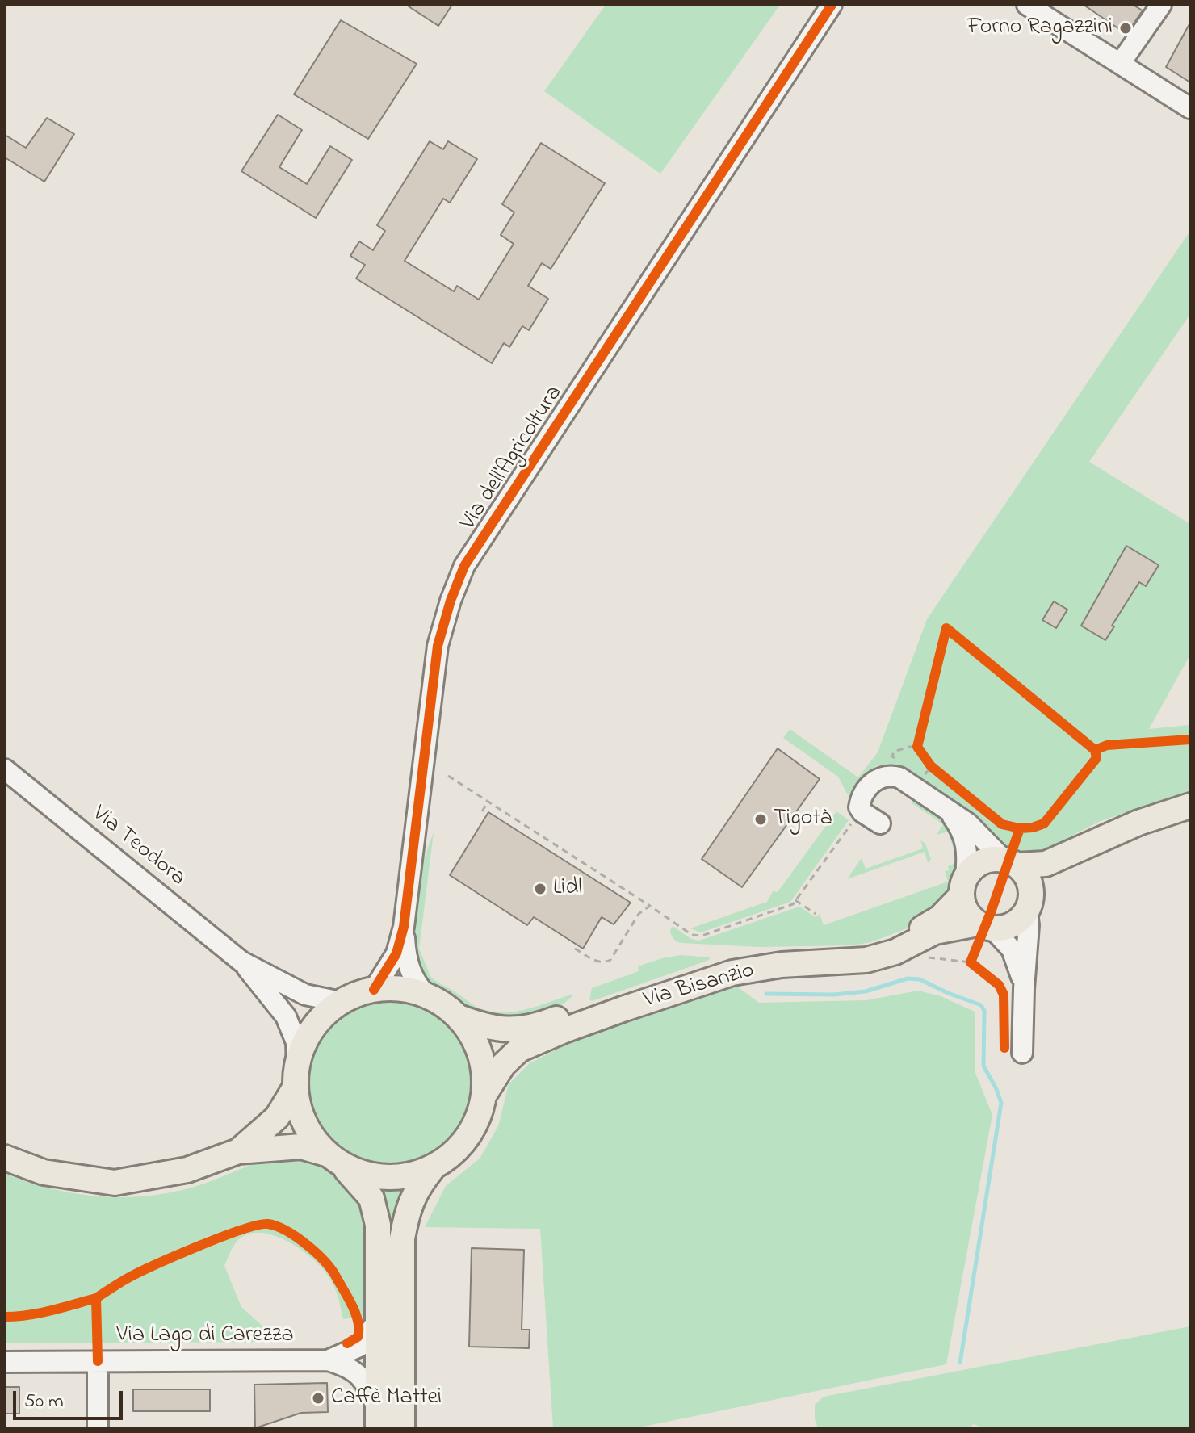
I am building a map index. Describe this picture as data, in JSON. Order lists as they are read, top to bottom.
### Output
{
  "streets": {
    "main road": ["Via Bisanzio"],
    "street": ["Via dell'Agricoltura", "Via Teodora", "Via Lago di Carezza"]
  },
  "crossings": [
    ["Via dell'Agricoltura", "Via Teodora"],
    ["Via dell'Agricoltura", "Via Bisanzio"],
    ["Via Teodora", "Via Bisanzio"]
  ],
  "places": [
    "Forno Ragazzini",
    "Tigotà",
    "Lidl",
    "Caffè Mattei"
  ],
  "scale_bar": "50 m"
}
